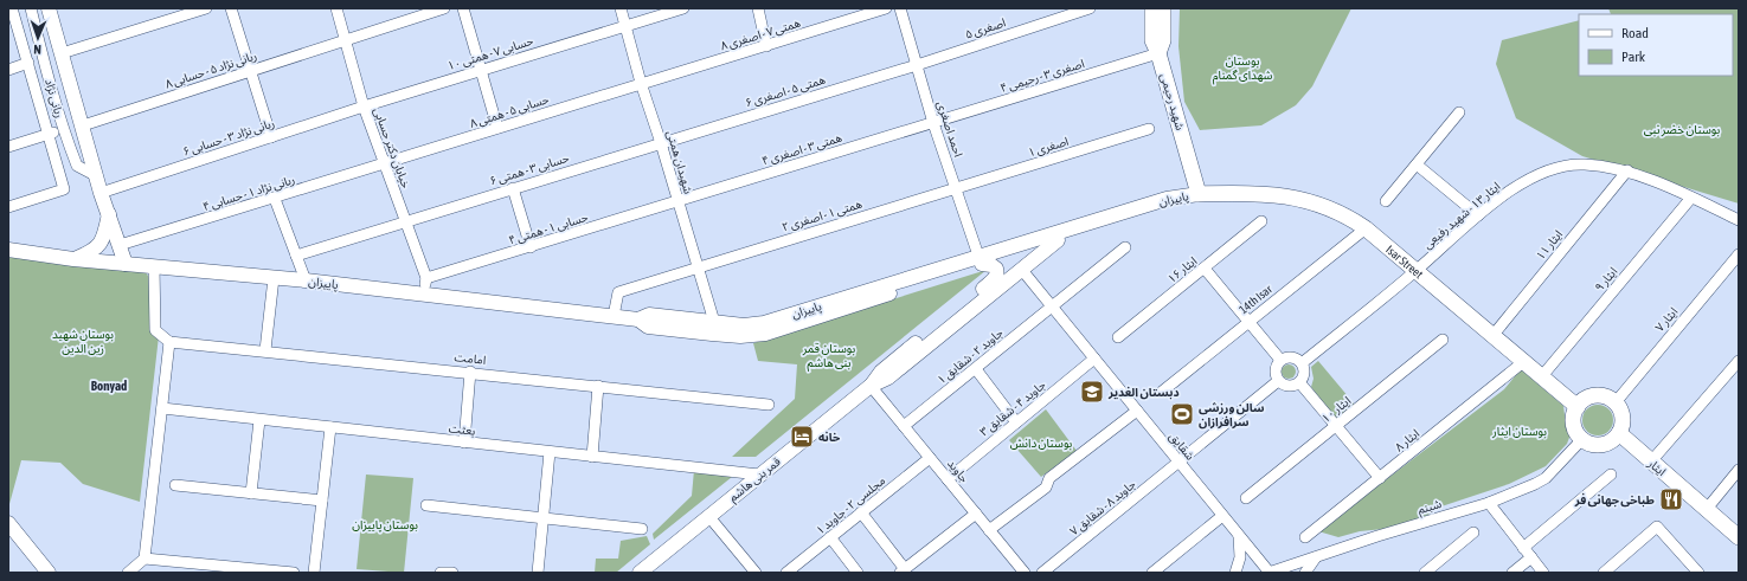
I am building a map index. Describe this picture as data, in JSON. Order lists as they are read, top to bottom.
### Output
{
  "streets": {
    "main road": ["شهید رحیمی", "Isar Street", "ایثار"],
    "street": [
      "اصغری ۵",
      "همتی ۷ - اصغری ۸",
      "حسابی ۷ - همتی ۱۰",
      "ربانی نژاد ۵ - حسابی ۸",
      "اصغری ۳ - رحیمی ۴",
      "همتی ۵ - اصغری ۶",
      "ربانی نژاد",
      "حسابی ۵ - همتی ۸",
      "احمد اصغری",
      "ربانی نژاد ۳ - حسابی ۶",
      "اصغری ۱",
      "خیابان دکتر حسابی",
      "همتی ۳ - اصغری ۴",
      "شهیدان همتی",
      "حسابی ۳ - همتی ۶",
      "ربانی نژاد ۱ - حسابی ۴",
      "پاییزان",
      "همتی ۱ - اصغری ۲",
      "ایثار ۱۳ - شهید رفیعی",
      "حسابی ۱ - همتی ۴",
      "ایثار ۱۱",
      "ایثار ۱۶",
      "ایثار ۹",
      "14th Isar",
      "ایثار ۷",
      "جاوید ۲ - شقایق ۱",
      "امامت",
      "جاوید ۴ - شقایق ۳",
      "ایثار ۱۰",
      "بعثت",
      "ایثار ۸",
      "شقایق",
      "جاوید",
      "قمر بنی هاشم",
      "مجلسی ۲ - جاوید ۱",
      "شبنم",
      "جاوید ۸ - شقایق ۷"
    ]
  },
  "crossings": [
    ["اصغری ۵", "همتی ۵ - اصغری ۶"],
    ["اصغری ۵", "احمد اصغری"],
    ["همتی ۷ - اصغری ۸", "حسابی ۵ - همتی ۸"],
    ["همتی ۷ - اصغری ۸", "شهیدان همتی"],
    ["حسابی ۷ - همتی ۱۰", "ربانی نژاد ۳ - حسابی ۶"],
    ["حسابی ۷ - همتی ۱۰", "خیابان دکتر حسابی"],
    ["حسابی ۷ - همتی ۱۰", "شهیدان همتی"],
    ["ربانی نژاد ۵ - حسابی ۸", "ربانی نژاد"],
    ["ربانی نژاد ۵ - حسابی ۸", "خیابان دکتر حسابی"],
    ["اصغری ۳ - رحیمی ۴", "شهید رحیمی"],
    ["اصغری ۳ - رحیمی ۴", "احمد اصغری"],
    ["اصغری ۳ - رحیمی ۴", "همتی ۳ - اصغری ۴"],
    ["همتی ۵ - اصغری ۶", "احمد اصغری"],
    ["همتی ۵ - اصغری ۶", "شهیدان همتی"],
    ["همتی ۵ - اصغری ۶", "حسابی ۳ - همتی ۶"],
    ["ربانی نژاد", "ربانی نژاد ۳ - حسابی ۶"],
    ["ربانی نژاد", "ربانی نژاد ۱ - حسابی ۴"],
    ["ربانی نژاد", "پاییزان"],
    ["شهید رحیمی", "پاییزان"],
    ["شهید رحیمی", "Isar Street"],
    ["حسابی ۵ - همتی ۸", "خیابان دکتر حسابی"],
    ["حسابی ۵ - همتی ۸", "شهیدان همتی"],
    ["حسابی ۵ - همتی ۸", "ربانی نژاد ۱ - حسابی ۴"],
    ["احمد اصغری", "اصغری ۱"],
    ["احمد اصغری", "همتی ۳ - اصغری ۴"],
    ["احمد اصغری", "پاییزان"],
    ["احمد اصغری", "همتی ۱ - اصغری ۲"],
    ["احمد اصغری", "قمر بنی هاشم"],
    ["ربانی نژاد ۳ - حسابی ۶", "خیابان دکتر حسابی"],
    ["اصغری ۱", "همتی ۱ - اصغری ۲"],
    ["خیابان دکتر حسابی", "حسابی ۳ - همتی ۶"],
    ["خیابان دکتر حسابی", "ربانی نژاد ۱ - حسابی ۴"],
    ["خیابان دکتر حسابی", "پاییزان"],
    ["خیابان دکتر حسابی", "حسابی ۱ - همتی ۴"],
    ["همتی ۳ - اصغری ۴", "شهیدان همتی"],
    ["همتی ۳ - اصغری ۴", "حسابی ۱ - همتی ۴"],
    ["شهیدان همتی", "حسابی ۳ - همتی ۶"],
    ["شهیدان همتی", "پاییزان"],
    ["شهیدان همتی", "همتی ۱ - اصغری ۲"],
    ["شهیدان همتی", "حسابی ۱ - همتی ۴"],
    ["پاییزان", "همتی ۱ - اصغری ۲"],
    ["پاییزان", "Isar Street"],
    ["پاییزان", "قمر بنی هاشم"],
    ["ایثار ۱۳ - شهید رفیعی", "ایثار ۱۱"],
    ["ایثار ۱۳ - شهید رفیعی", "Isar Street"],
    ["ایثار ۱۳ - شهید رفیعی", "ایثار ۹"],
    ["ایثار ۱۳ - شهید رفیعی", "جاوید ۸ - شقایق ۷"],
    ["ایثار ۱۱", "Isar Street"],
    ["Isar Street", "ایثار ۹"],
    ["Isar Street", "14th Isar"],
    ["Isar Street", "ایثار ۷"],
    ["Isar Street", "ایثار ۸"],
    ["Isar Street", "ایثار"],
    ["Isar Street", "شبنم"],
    ["ایثار ۷", "ایثار"],
    ["ایثار ۷", "شبنم"],
    ["جاوید ۲ - شقایق ۱", "شقایق"],
    ["جاوید ۲ - شقایق ۱", "جاوید"],
    ["جاوید ۴ - شقایق ۳", "شقایق"],
    ["جاوید ۴ - شقایق ۳", "جاوید"],
    ["بعثت", "قمر بنی هاشم"],
    ["شقایق", "قمر بنی هاشم"],
    ["شقایق", "شبنم"],
    ["شقایق", "جاوید ۸ - شقایق ۷"],
    ["ایثار", "شبنم"],
    ["جاوید", "قمر بنی هاشم"],
    ["جاوید", "مجلسی ۲ - جاوید ۱"]
  ],
  "districts": ["Bonyad"],
  "parks": [
    "بوستان شهدای گمنام",
    "بوستان خضر نبی",
    "بوستان شهید زین الدین",
    "بوستان قمر بنی هاشم",
    "بوستان ایثار",
    "بوستان دانش",
    "بوستان پاییزان"
  ],
  "places": {
    "school or university": ["دبستان الغدیر"],
    "sports": ["سالن ورزشی سرافرازان"],
    "hotel": ["خانه"],
    "restaurant": ["طباخی جهانی فر"]
  },
  "legend": ["Road", "Park"],
  "north": "bottom"
}
